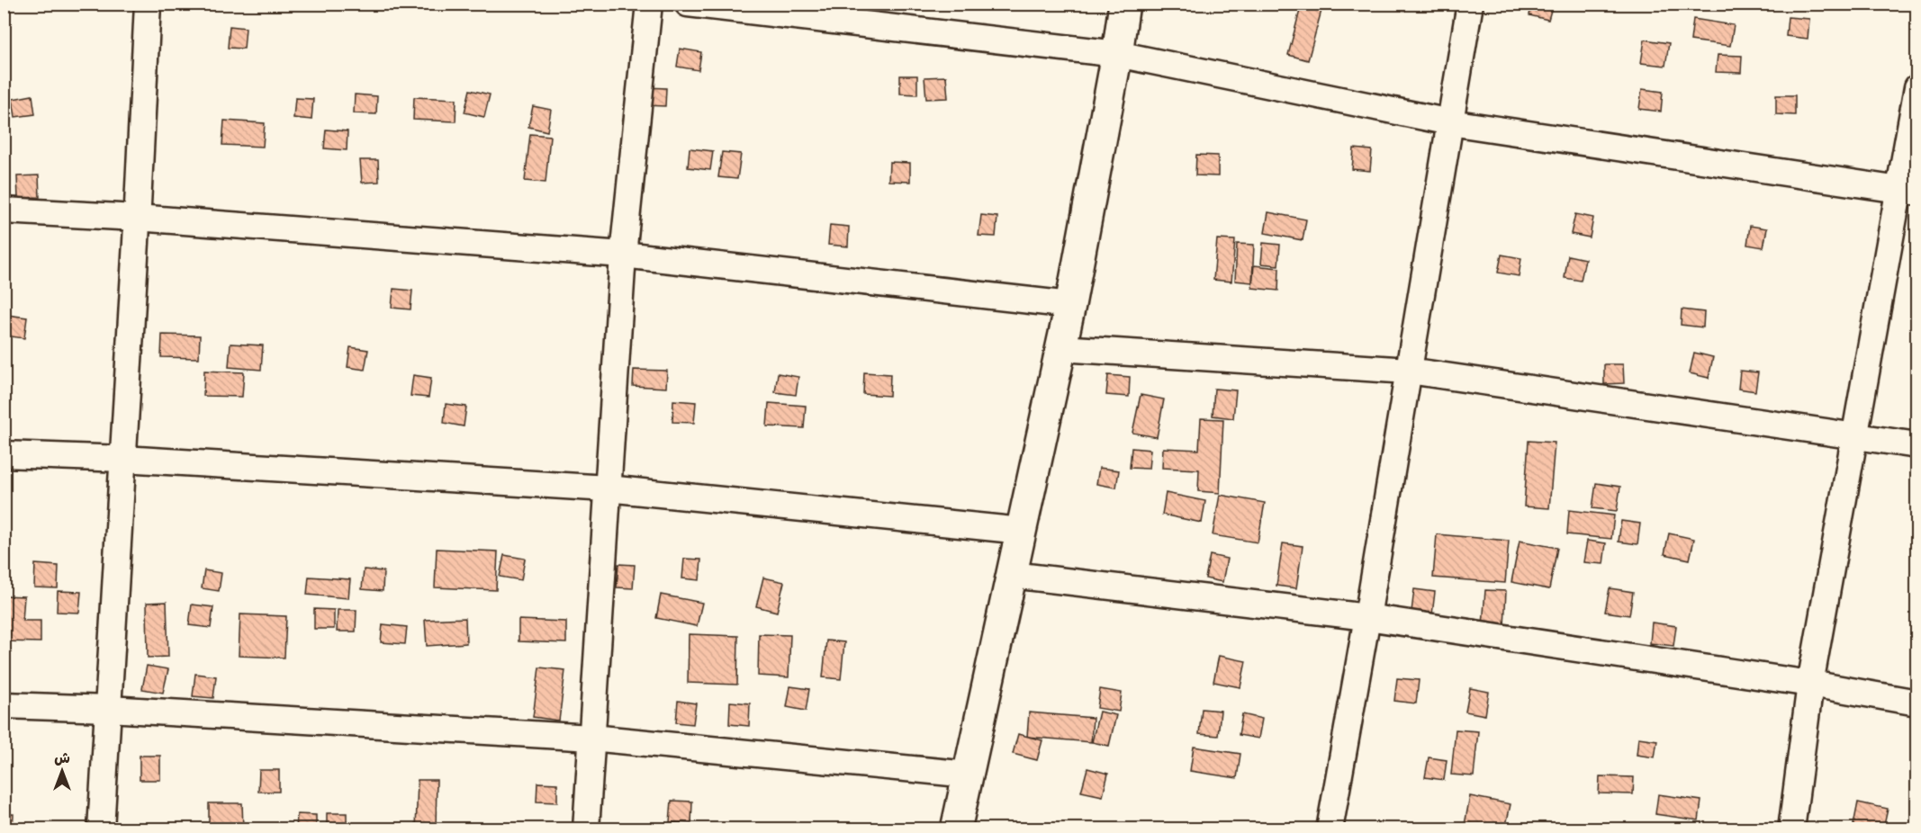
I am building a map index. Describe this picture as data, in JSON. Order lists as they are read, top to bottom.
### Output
{
  "north": "top"
}
